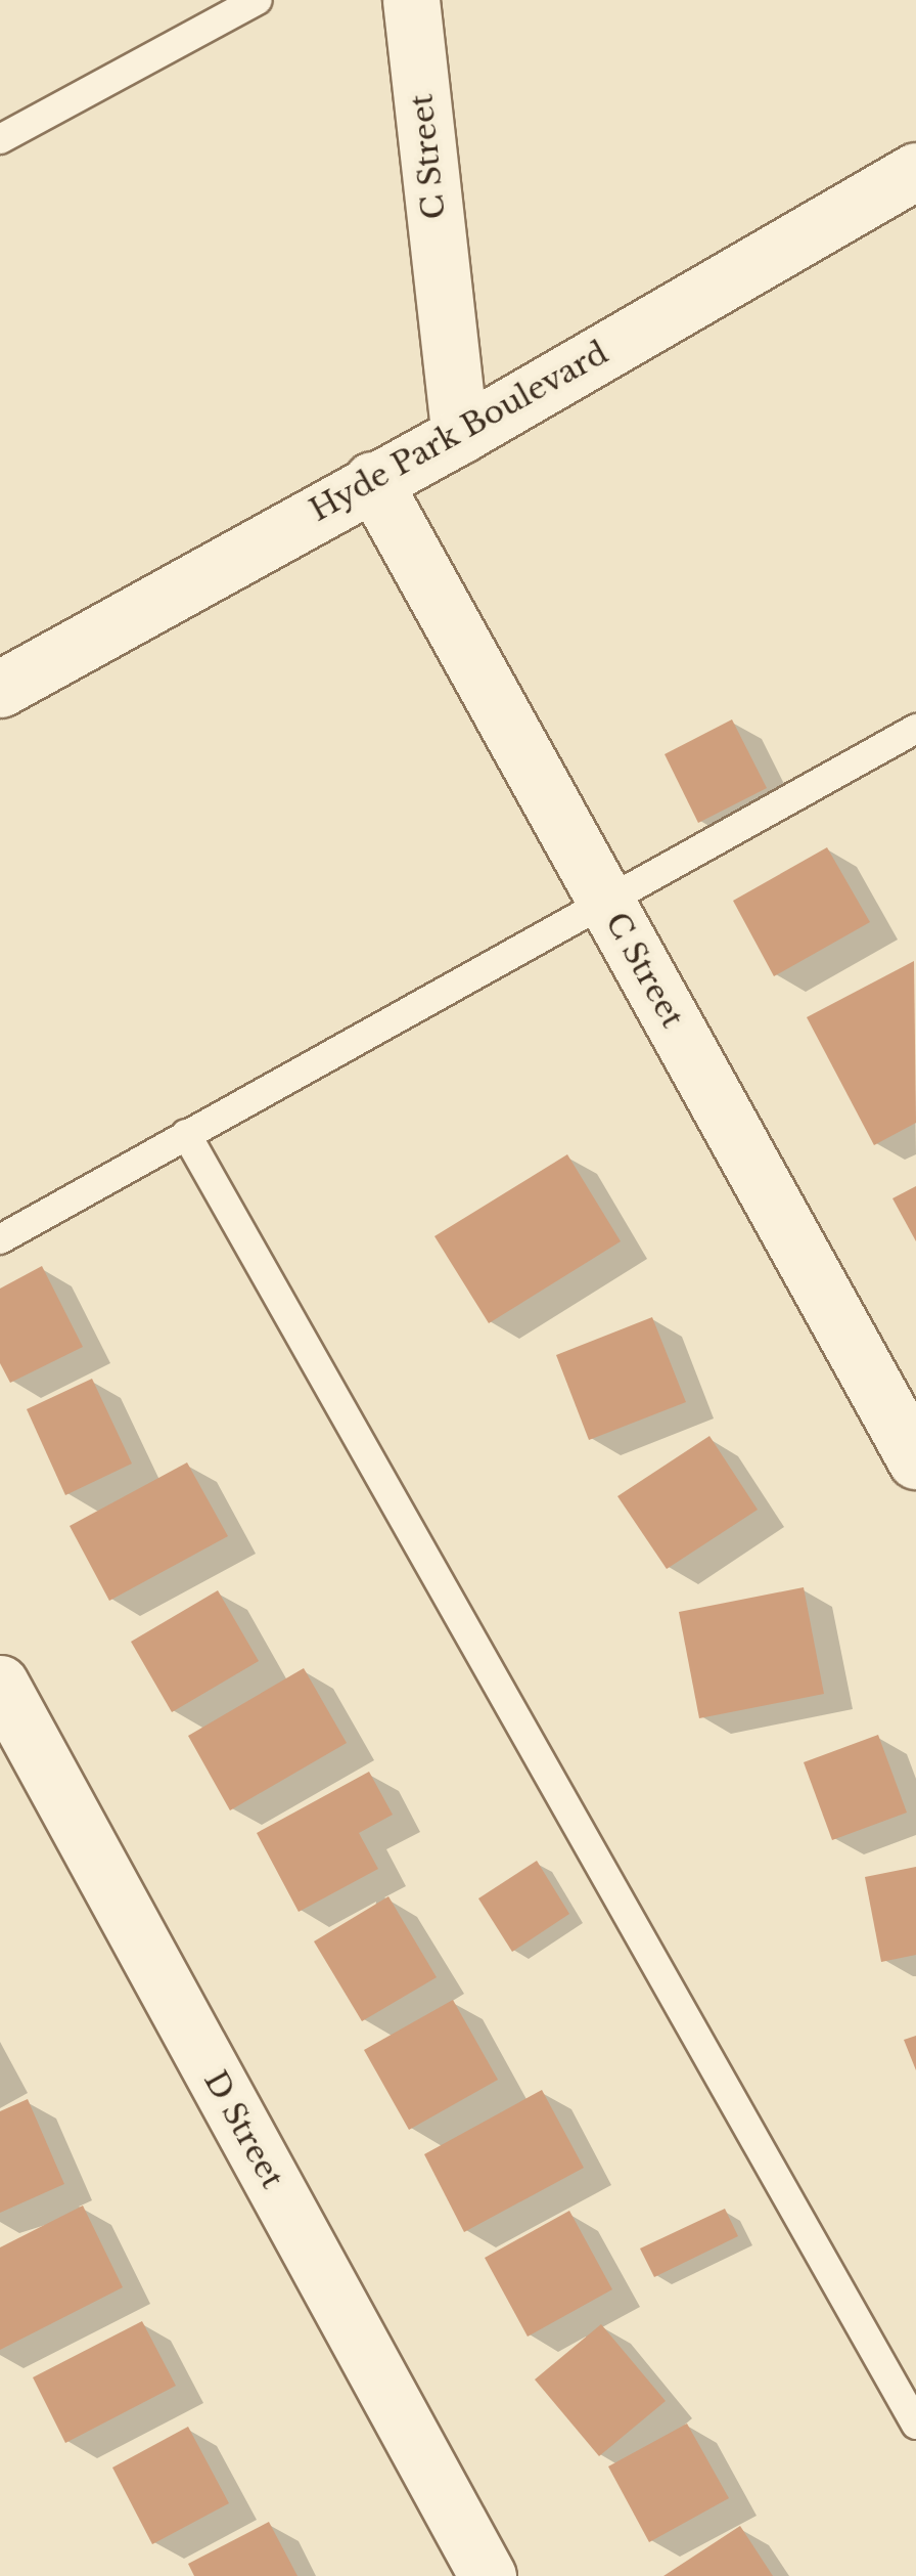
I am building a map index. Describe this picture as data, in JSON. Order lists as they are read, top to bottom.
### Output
{
  "streets": {
    "street": ["C Street", "Hyde Park Boulevard", "D Street"]
  },
  "crossings": [
    ["C Street", "Hyde Park Boulevard"]
  ]
}
